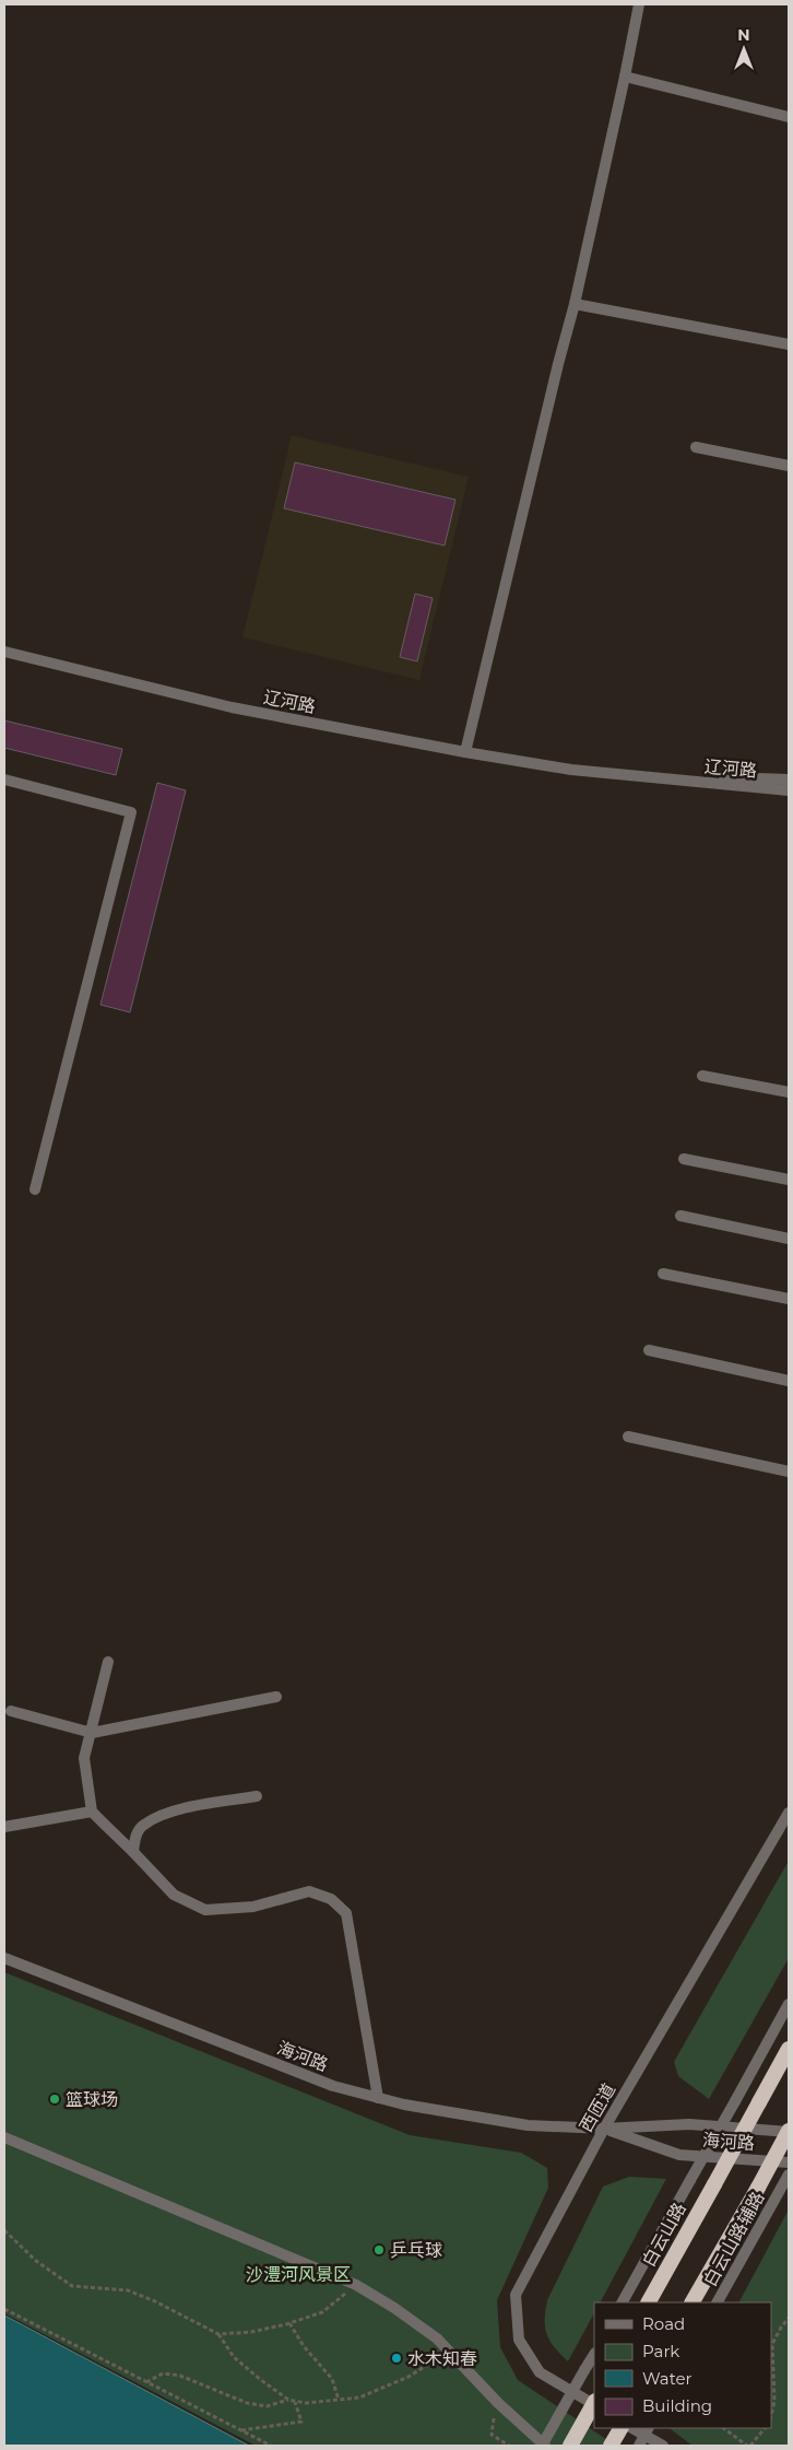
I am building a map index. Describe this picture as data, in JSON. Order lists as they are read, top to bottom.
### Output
{
  "streets": {
    "highway": ["白云山路"],
    "street": [
      "辽河路",
      "海河路",
      "西匝道",
      "白云山路辅路"
    ]
  },
  "crossings": [
    ["海河路", "西匝道"]
  ],
  "parks": ["沙澧河风景区"],
  "places": ["篮球场", "乒乓球", "水木知春"],
  "legend": [
    "Road",
    "Park",
    "Water",
    "Building"
  ],
  "north": "top"
}
